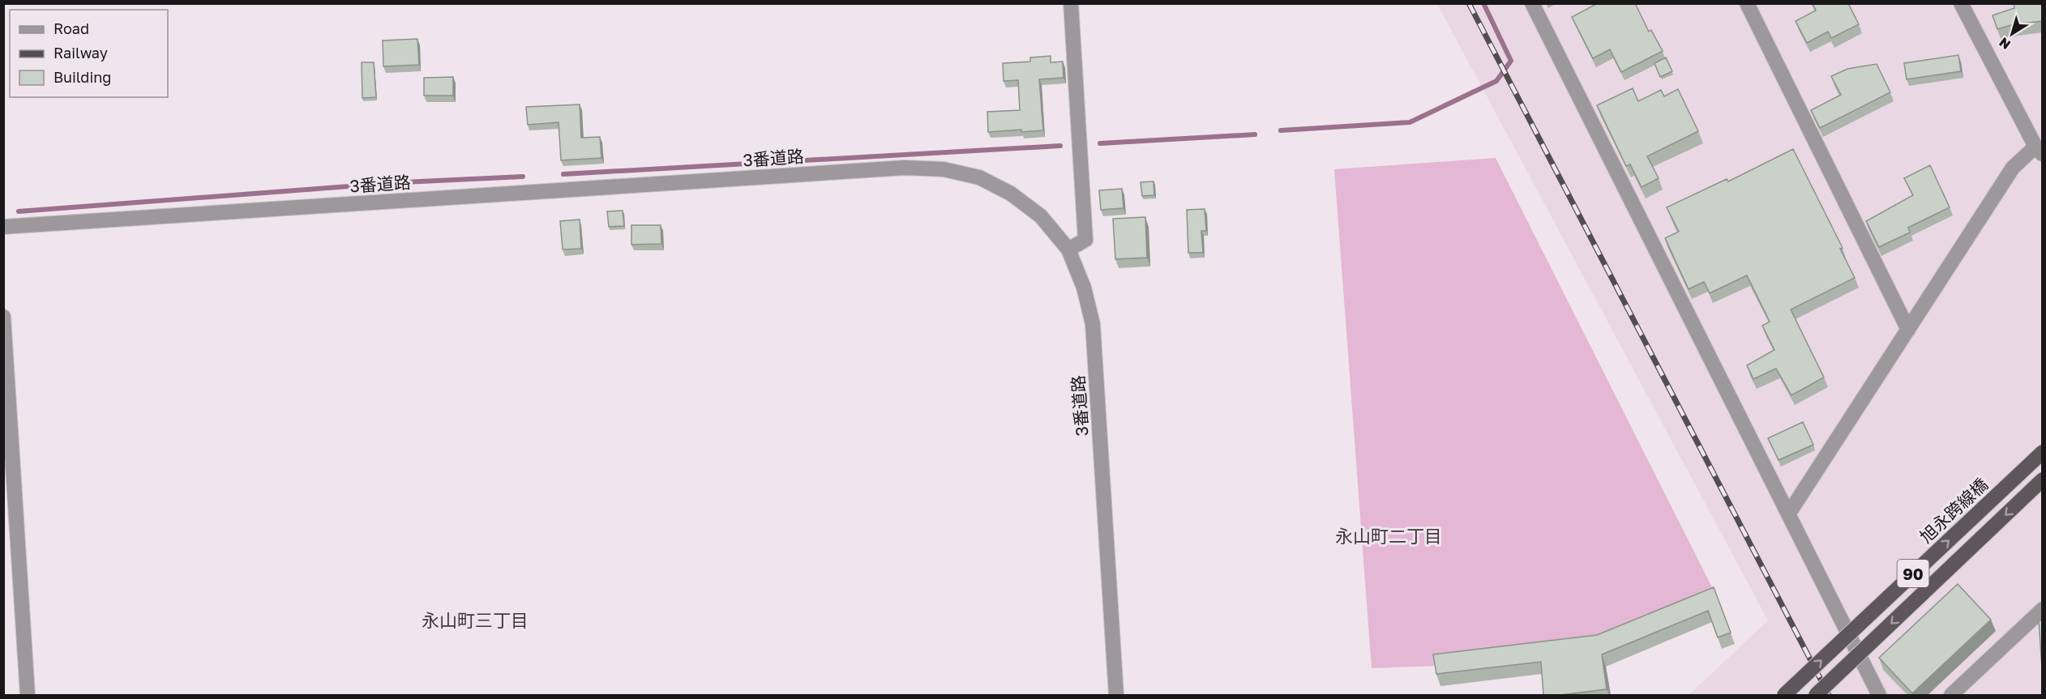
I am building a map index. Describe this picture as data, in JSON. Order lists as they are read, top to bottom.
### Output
{
  "streets": {
    "main road": ["旭永跨線橋", "90"],
    "street": ["3番道路"]
  },
  "districts": ["永山町二丁目", "永山町三丁目"],
  "legend": ["Road", "Railway", "Building"],
  "north": "bottom left"
}
